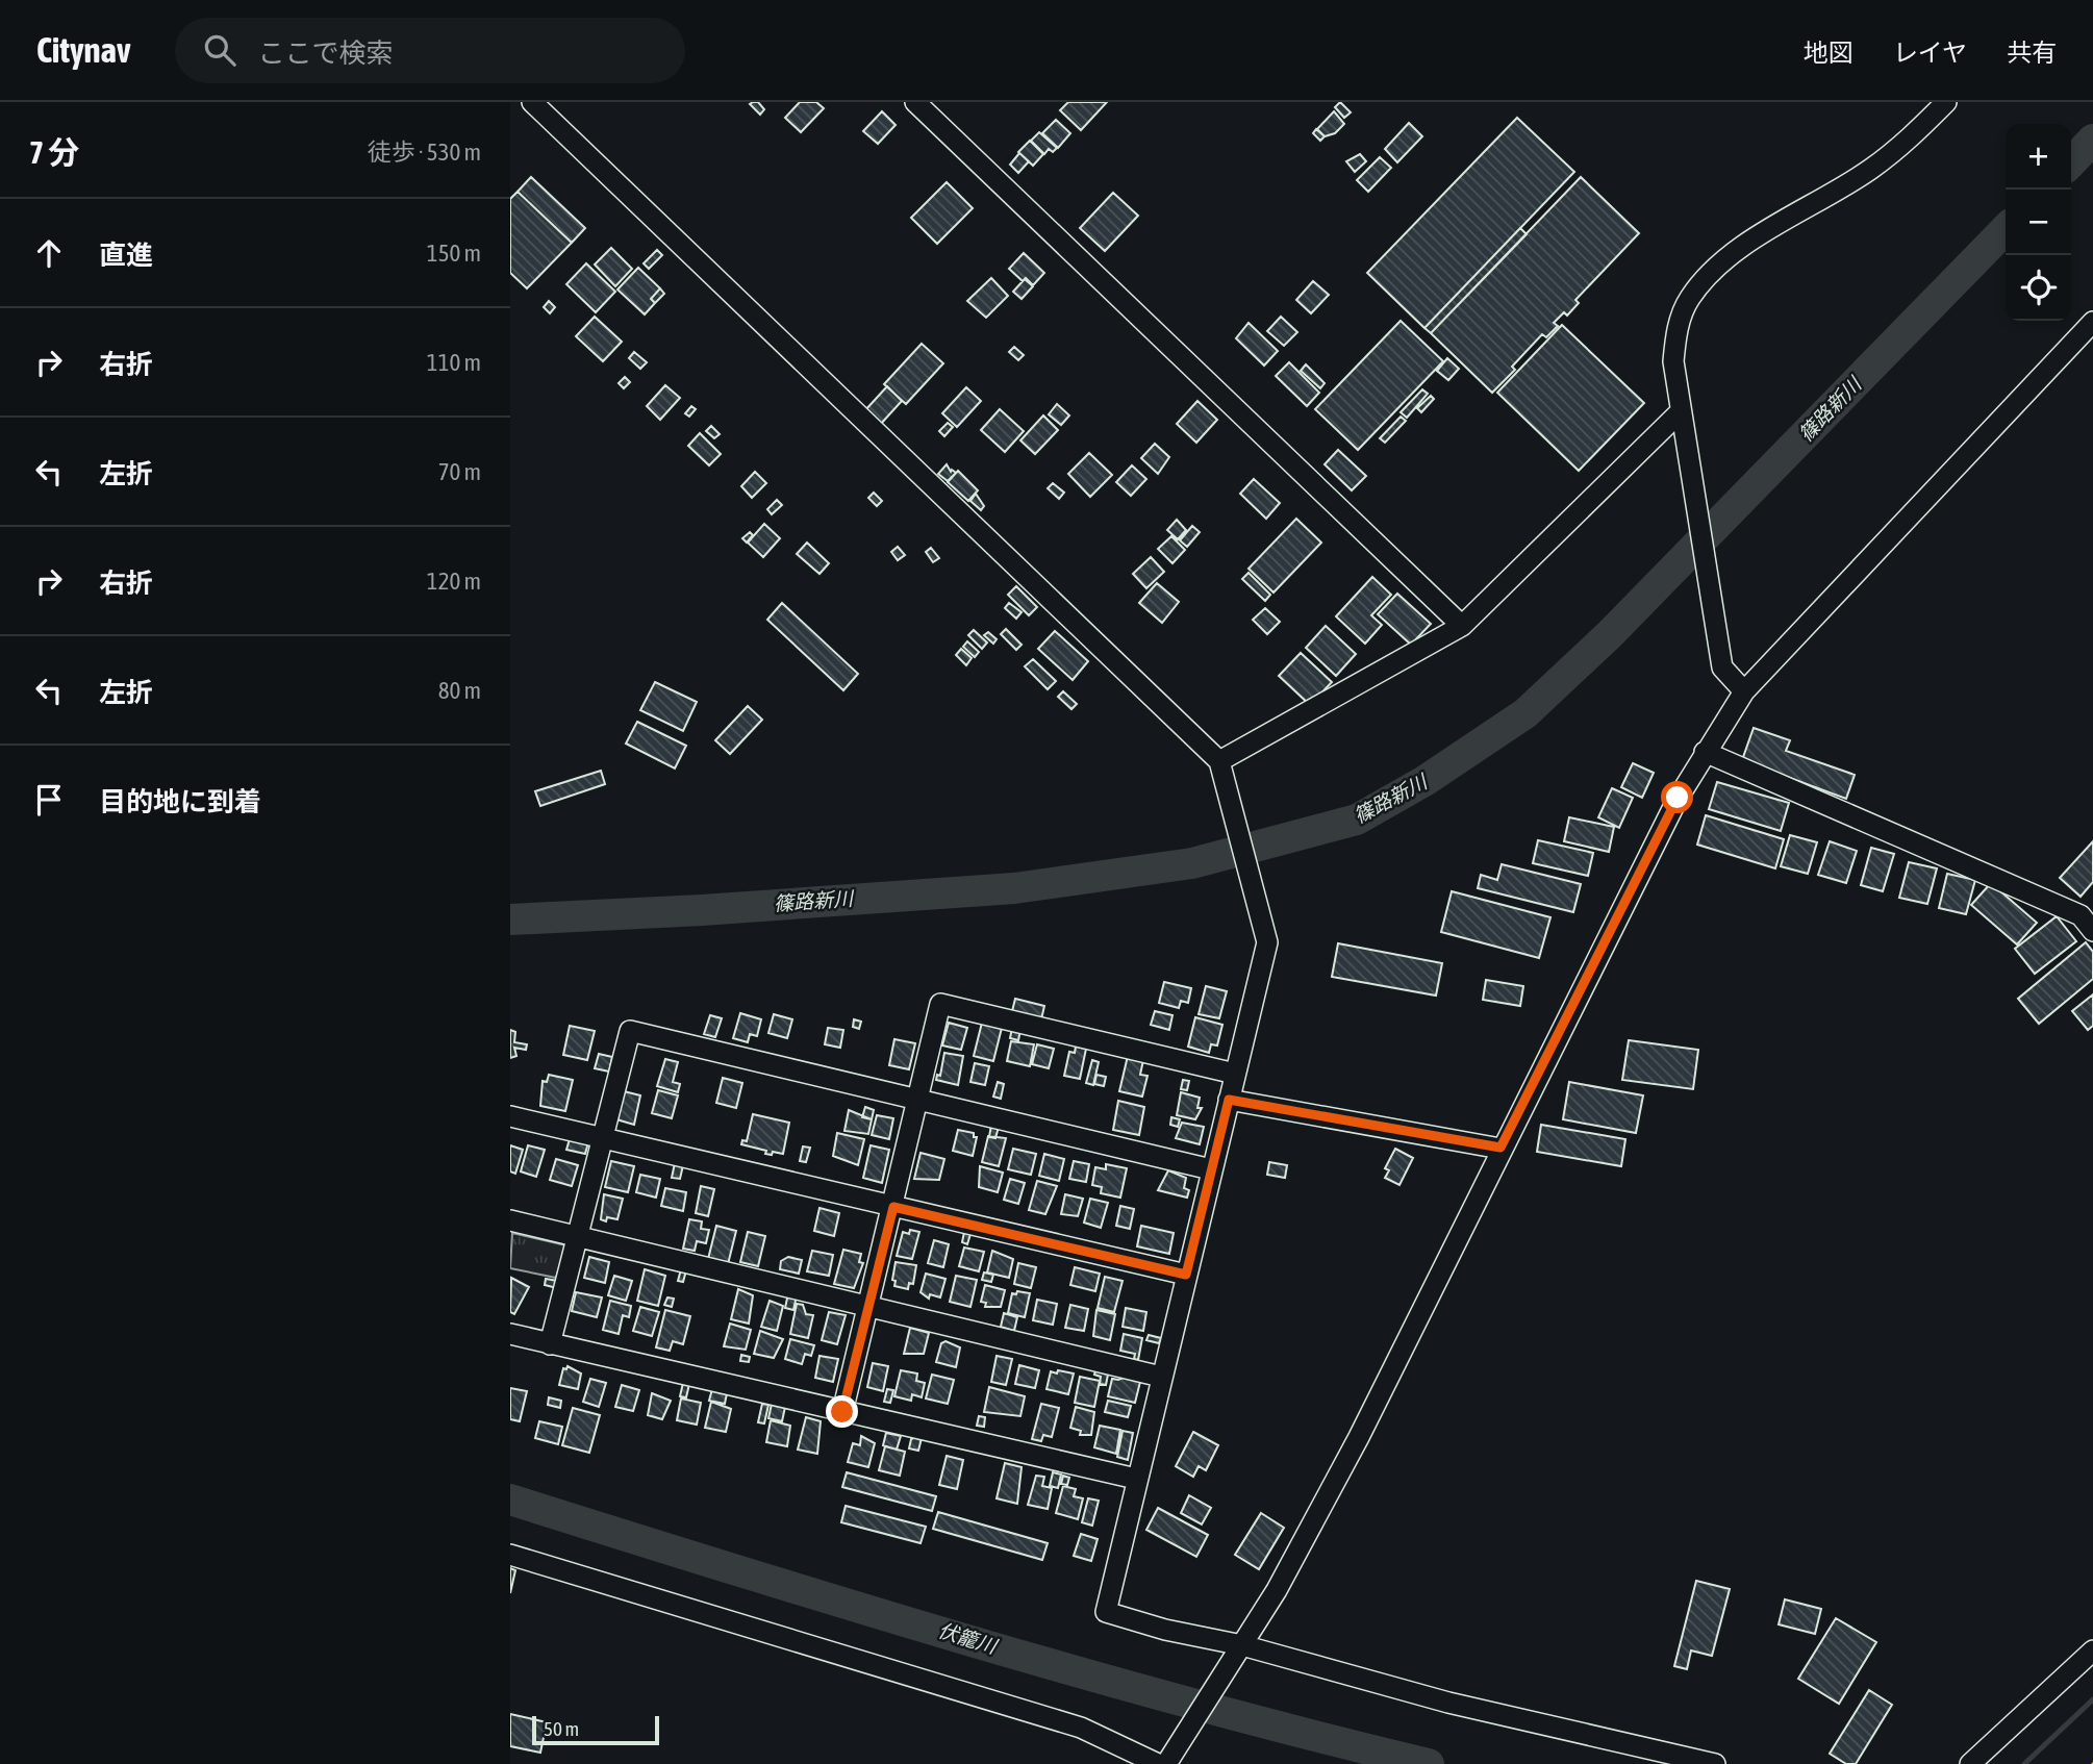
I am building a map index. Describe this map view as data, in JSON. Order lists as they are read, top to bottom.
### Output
{
  "water": ["篠路新川", "伏籠川"],
  "scale_bar": "50 m",
  "page": {
    "header": "Citynav",
    "search": "ここで検索",
    "nav": ["地図", "レイヤ", "共有"],
    "heading": ["7 分", "徒歩 · 530 m"],
    "map_buttons": ["+", "−"],
    "list": [
      ["直進", "150 m"],
      ["右折", "110 m"],
      ["左折", "70 m"],
      ["右折", "120 m"],
      ["左折", "80 m"],
      "目的地に到着"
    ],
    "scale": "50 m"
  }
}
